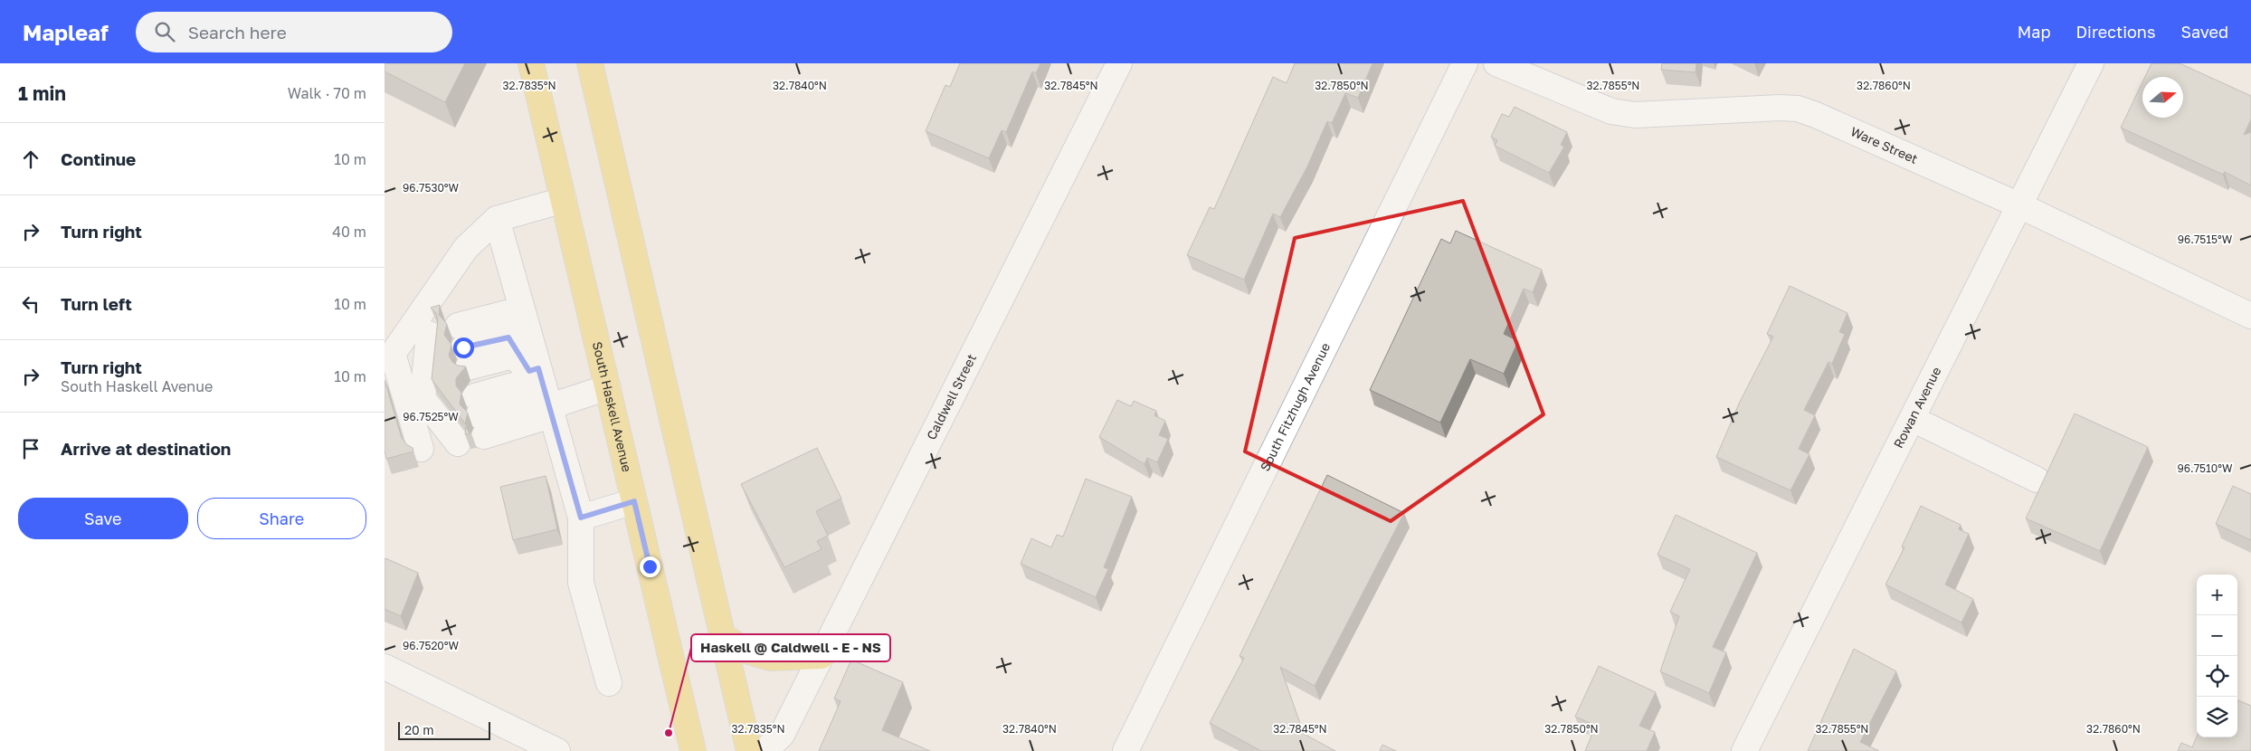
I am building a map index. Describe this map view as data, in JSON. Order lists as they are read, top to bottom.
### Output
{
  "streets": {
    "main road": ["South Haskell Avenue"],
    "street": [
      "Ware Street",
      "Caldwell Street",
      "South Fitzhugh Avenue",
      "Rowan Avenue"
    ]
  },
  "crossings": [
    ["Ware Street", "Rowan Avenue"]
  ],
  "places": ["Haskell @ Caldwell - E - NS"],
  "scale_bar": "20 m",
  "north": "right",
  "page": {
    "header": "Mapleaf",
    "search": "Search here",
    "nav": ["Map", "Directions", "Saved"],
    "heading": ["1 min", "Walk · 70 m"],
    "list": [
      ["Continue", "10 m"],
      ["Turn right", "40 m"],
      ["Turn left", "10 m"],
      ["Turn right", "South Haskell Avenue", "10 m"],
      "Arrive at destination"
    ],
    "buttons": ["Save", "Share"],
    "map_buttons": ["+", "−"],
    "scale": "20 m"
  },
  "coordinates": [
    "32.7835°N",
    "32.7840°N",
    "32.7845°N",
    "32.7850°N",
    "32.7855°N",
    "32.7860°N",
    "96.7530°W",
    "96.7515°W",
    "96.7525°W",
    "96.7510°W",
    "96.7520°W"
  ]
}
